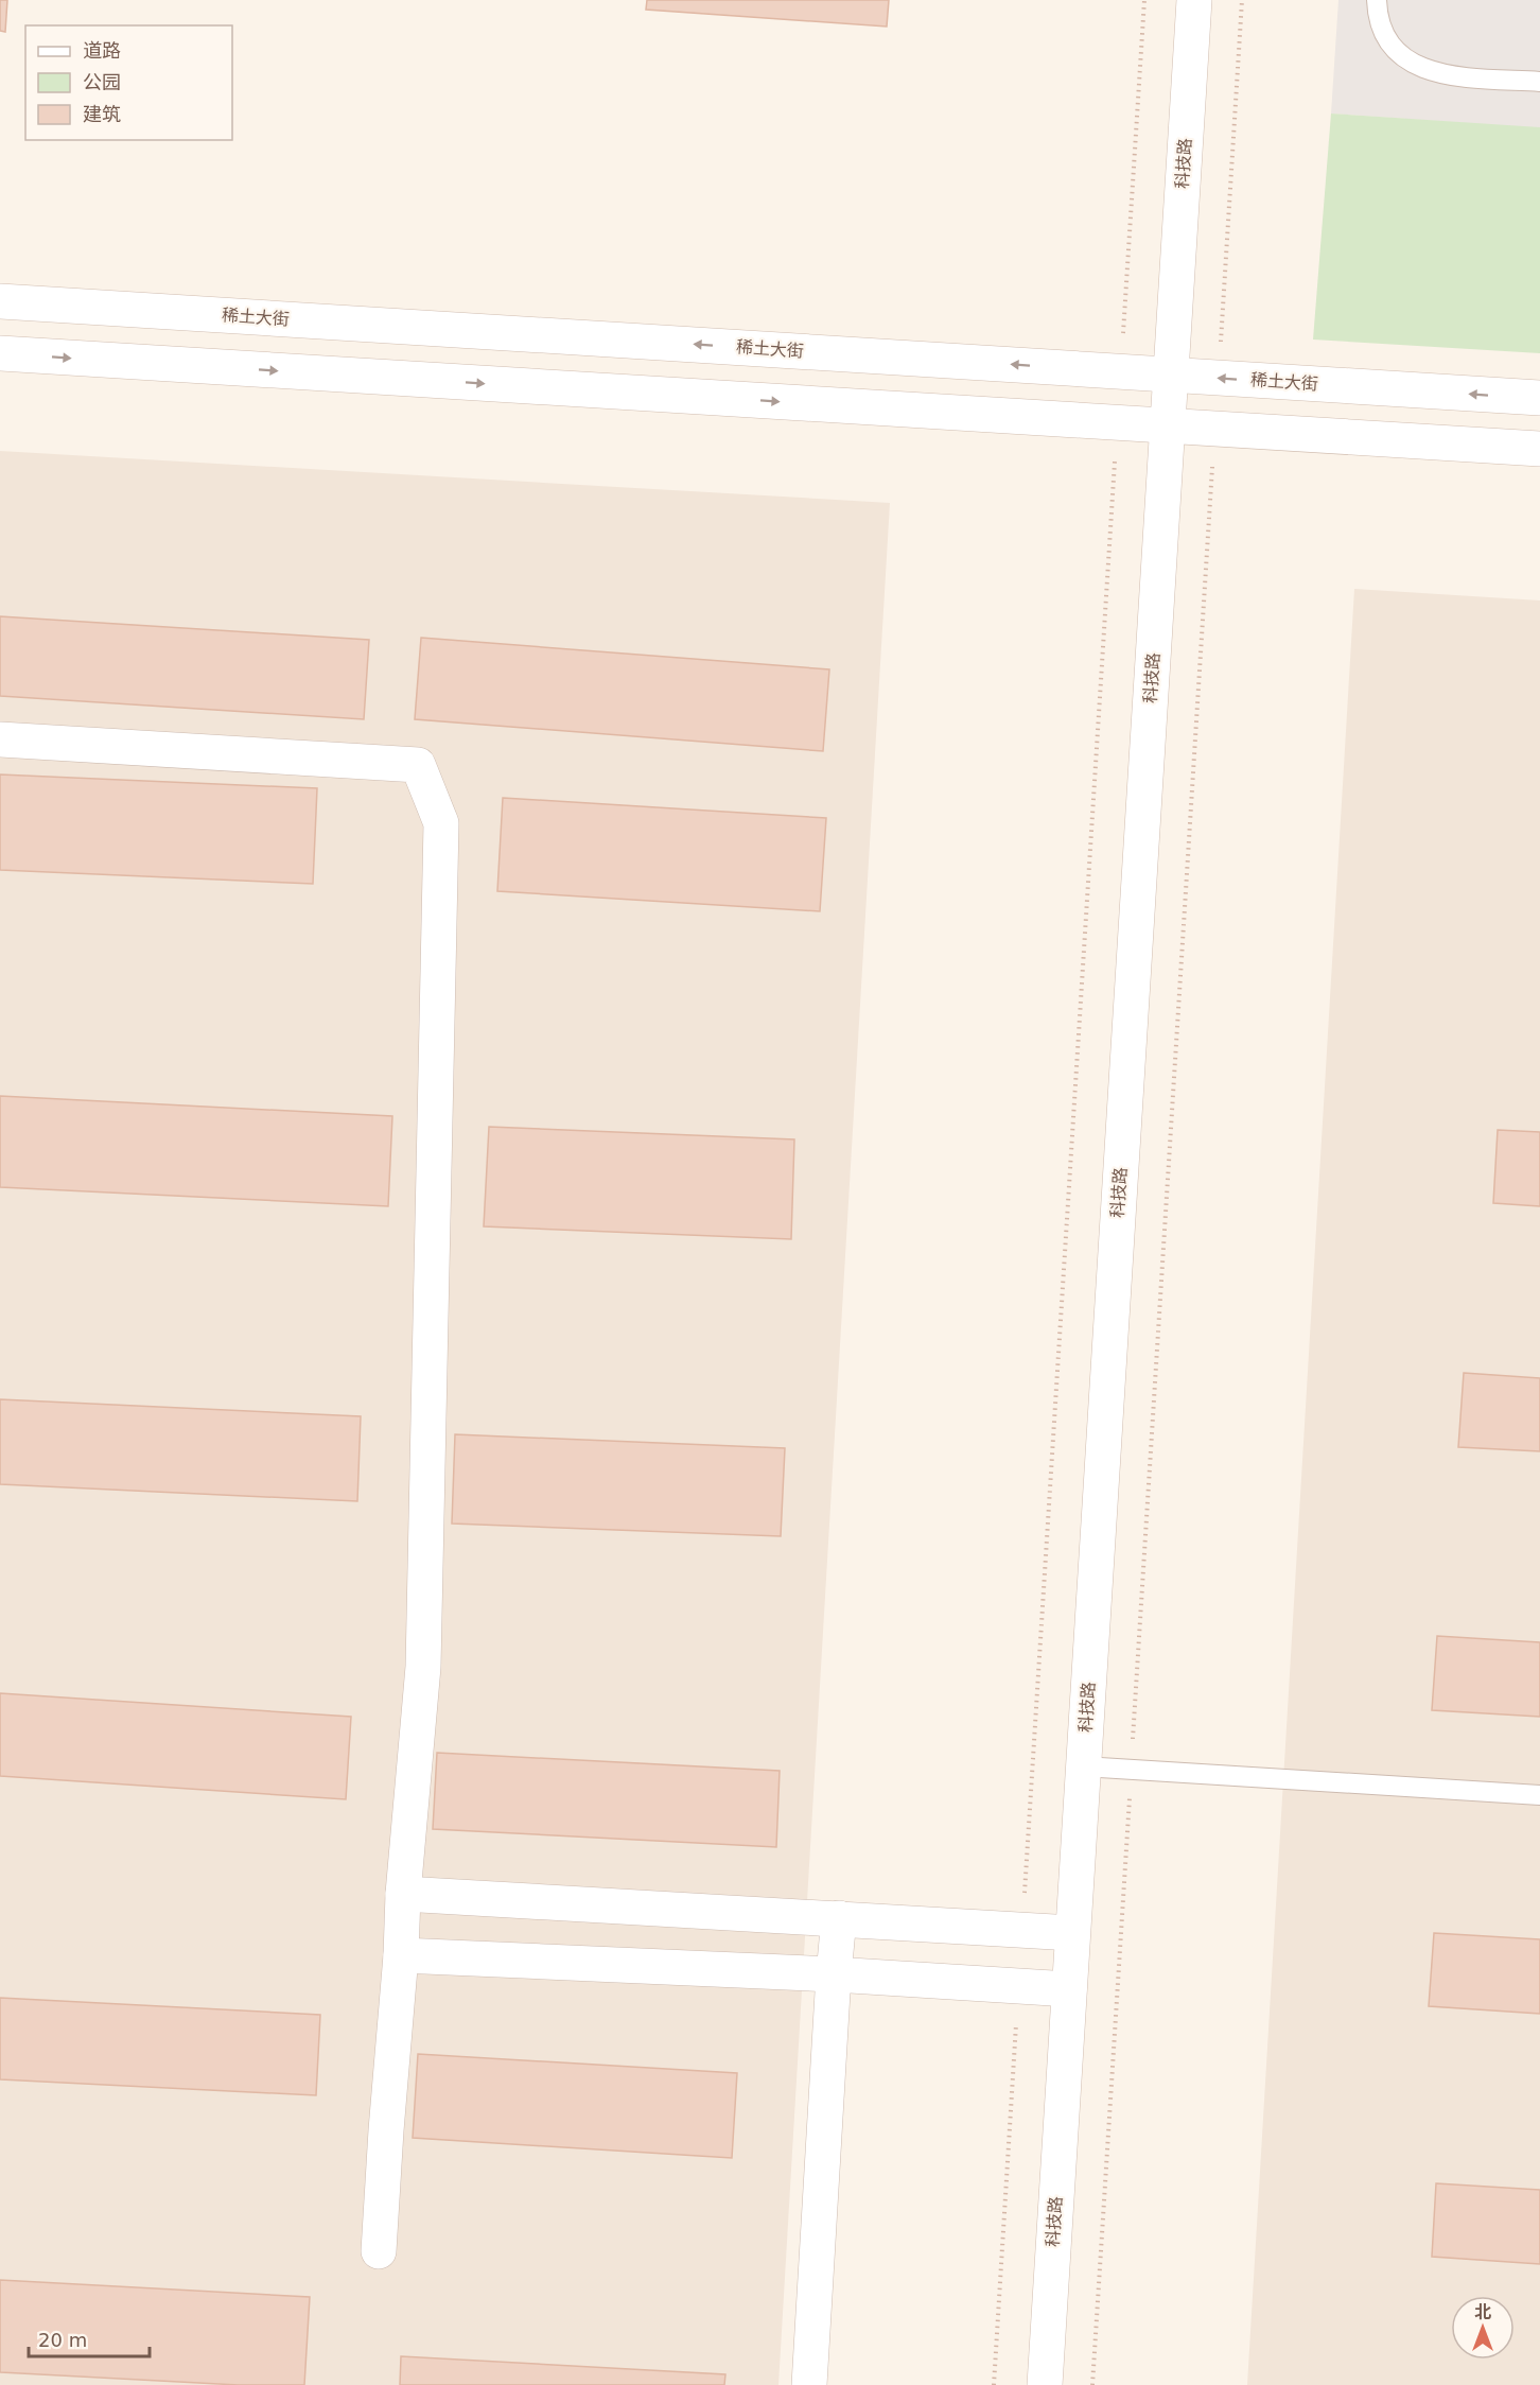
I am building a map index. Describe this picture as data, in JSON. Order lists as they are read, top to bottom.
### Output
{
  "streets": {
    "street": ["科技路", "稀土大街"]
  },
  "crossings": [
    ["科技路", "稀土大街"]
  ],
  "legend": ["道路", "公园", "建筑"],
  "scale_bar": "20 m",
  "north": "top"
}
